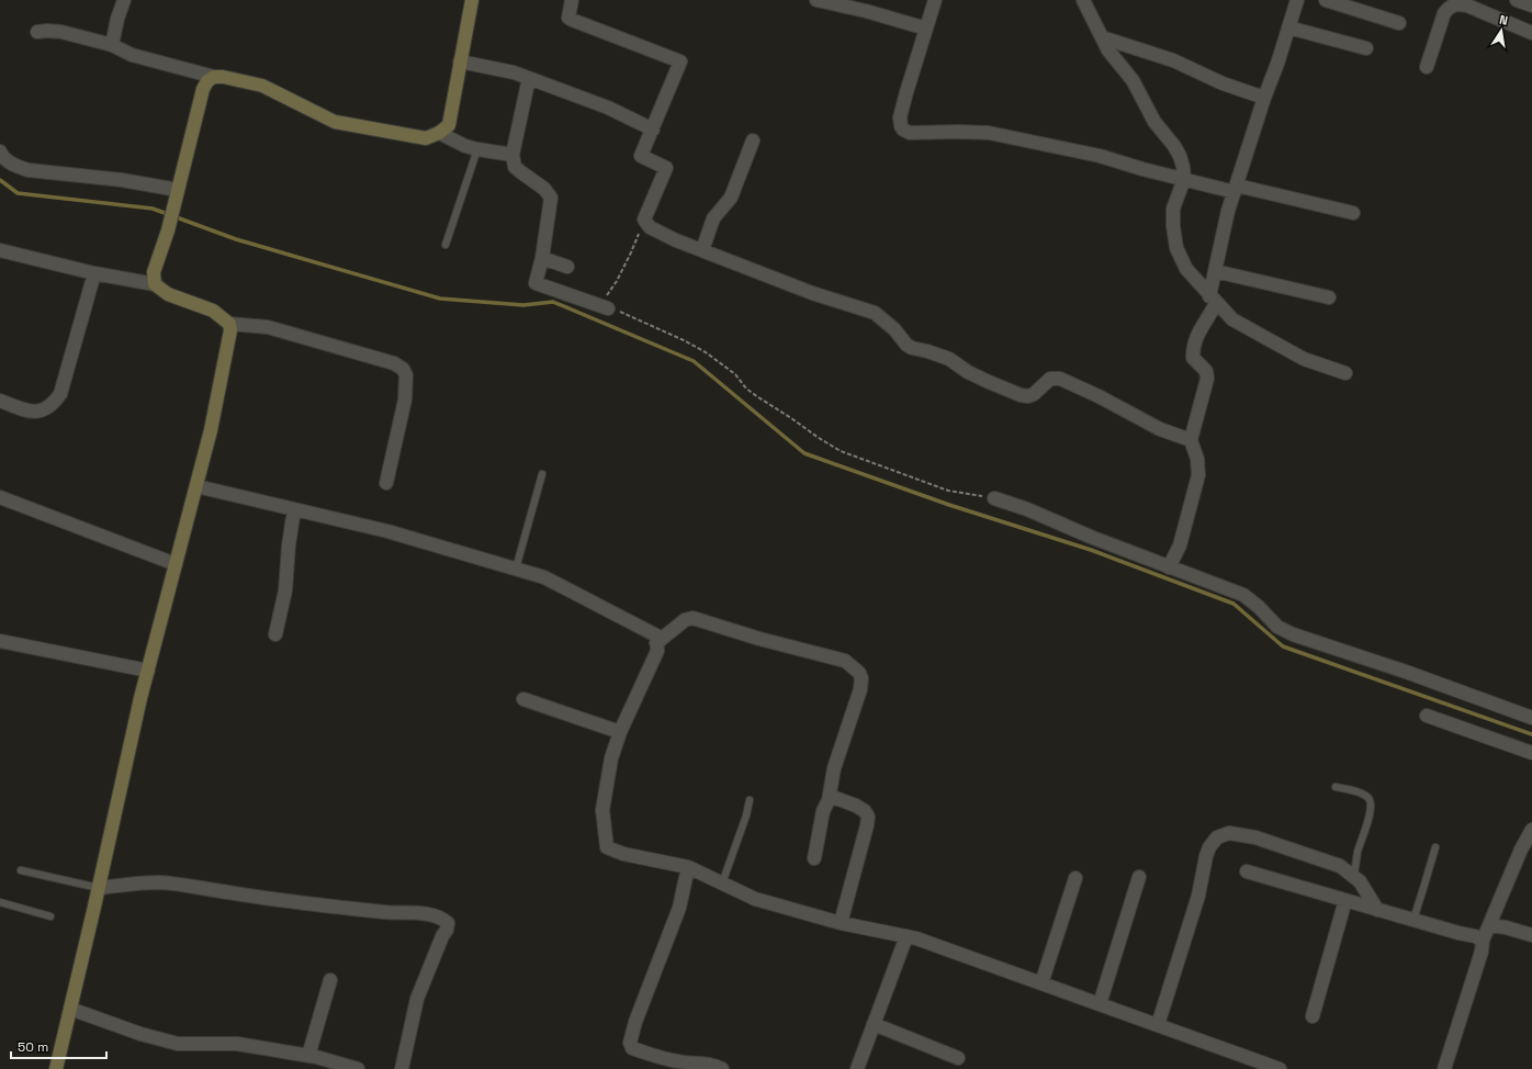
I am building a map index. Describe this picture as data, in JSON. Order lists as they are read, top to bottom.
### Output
{
  "scale_bar": "50 m",
  "north": "top"
}
